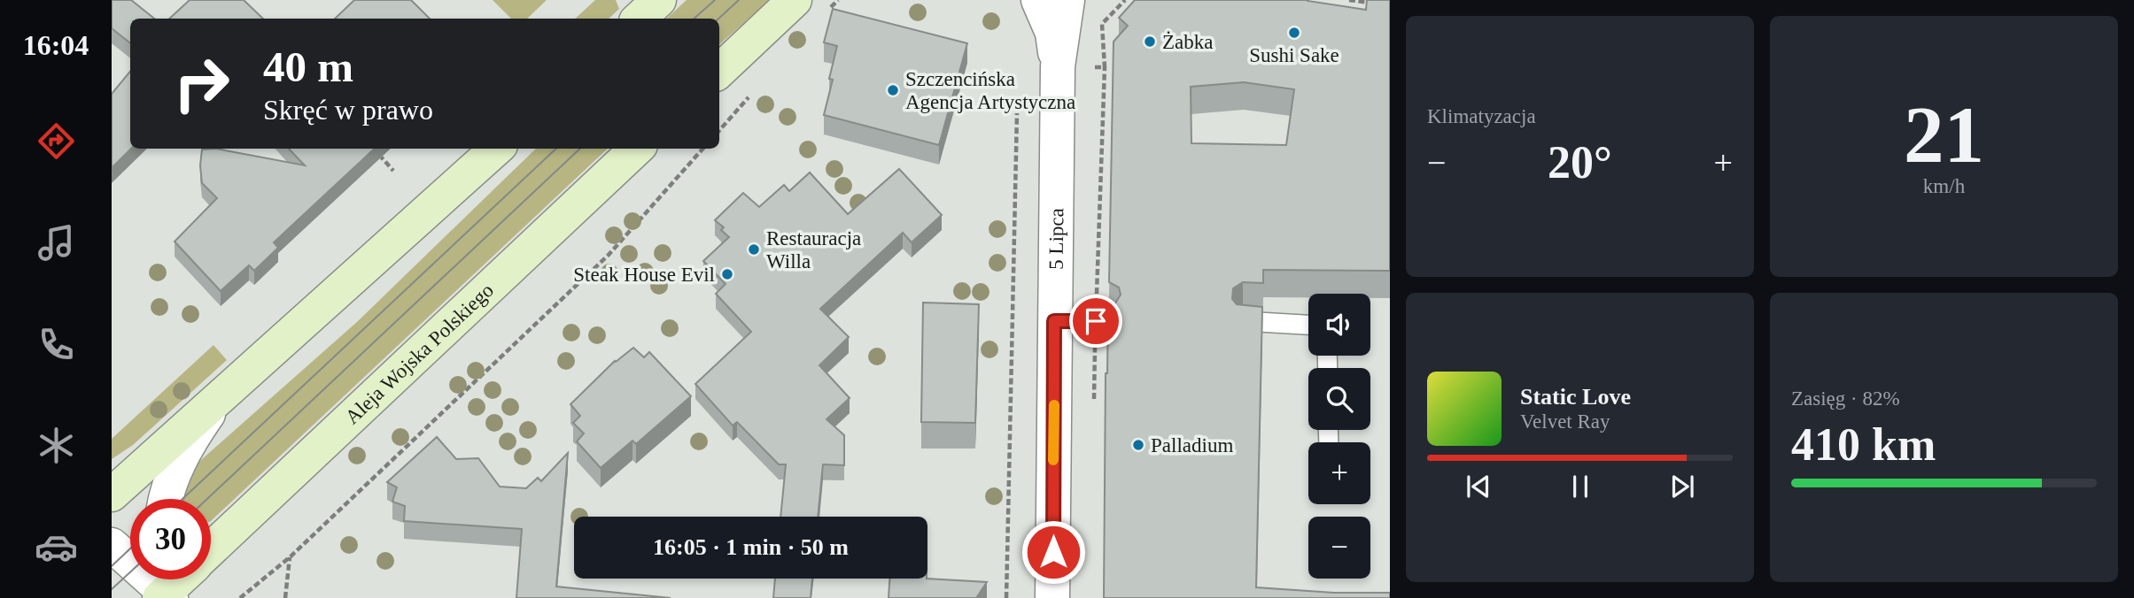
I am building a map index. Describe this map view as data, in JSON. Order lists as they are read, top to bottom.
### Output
{
  "streets": {
    "main road": ["Aleja Wojska Polskiego"],
    "street": ["5 Lipca"]
  },
  "places": [
    "Sushi Sake",
    "Żabka",
    "Szczencińska Agencja Artystyczna",
    "Restauracja Willa",
    "Steak House Evil",
    "Palladium"
  ],
  "page": {
    "tabs": "16:04",
    "tile": [
      "Klimatyzacja",
      ["21", "km/h"],
      ["Zasięg · 82%", "410 km"]
    ],
    "turn": ["40 m", "Skręć w prawo"],
    "heat": ["−", "20°", "+"],
    "map_buttons": ["+", "−"],
    "song": ["Static Love", "Velvet Ray"],
    "limit": "30",
    "trip": "16:05 · 1 min · 50 m"
  }
}
